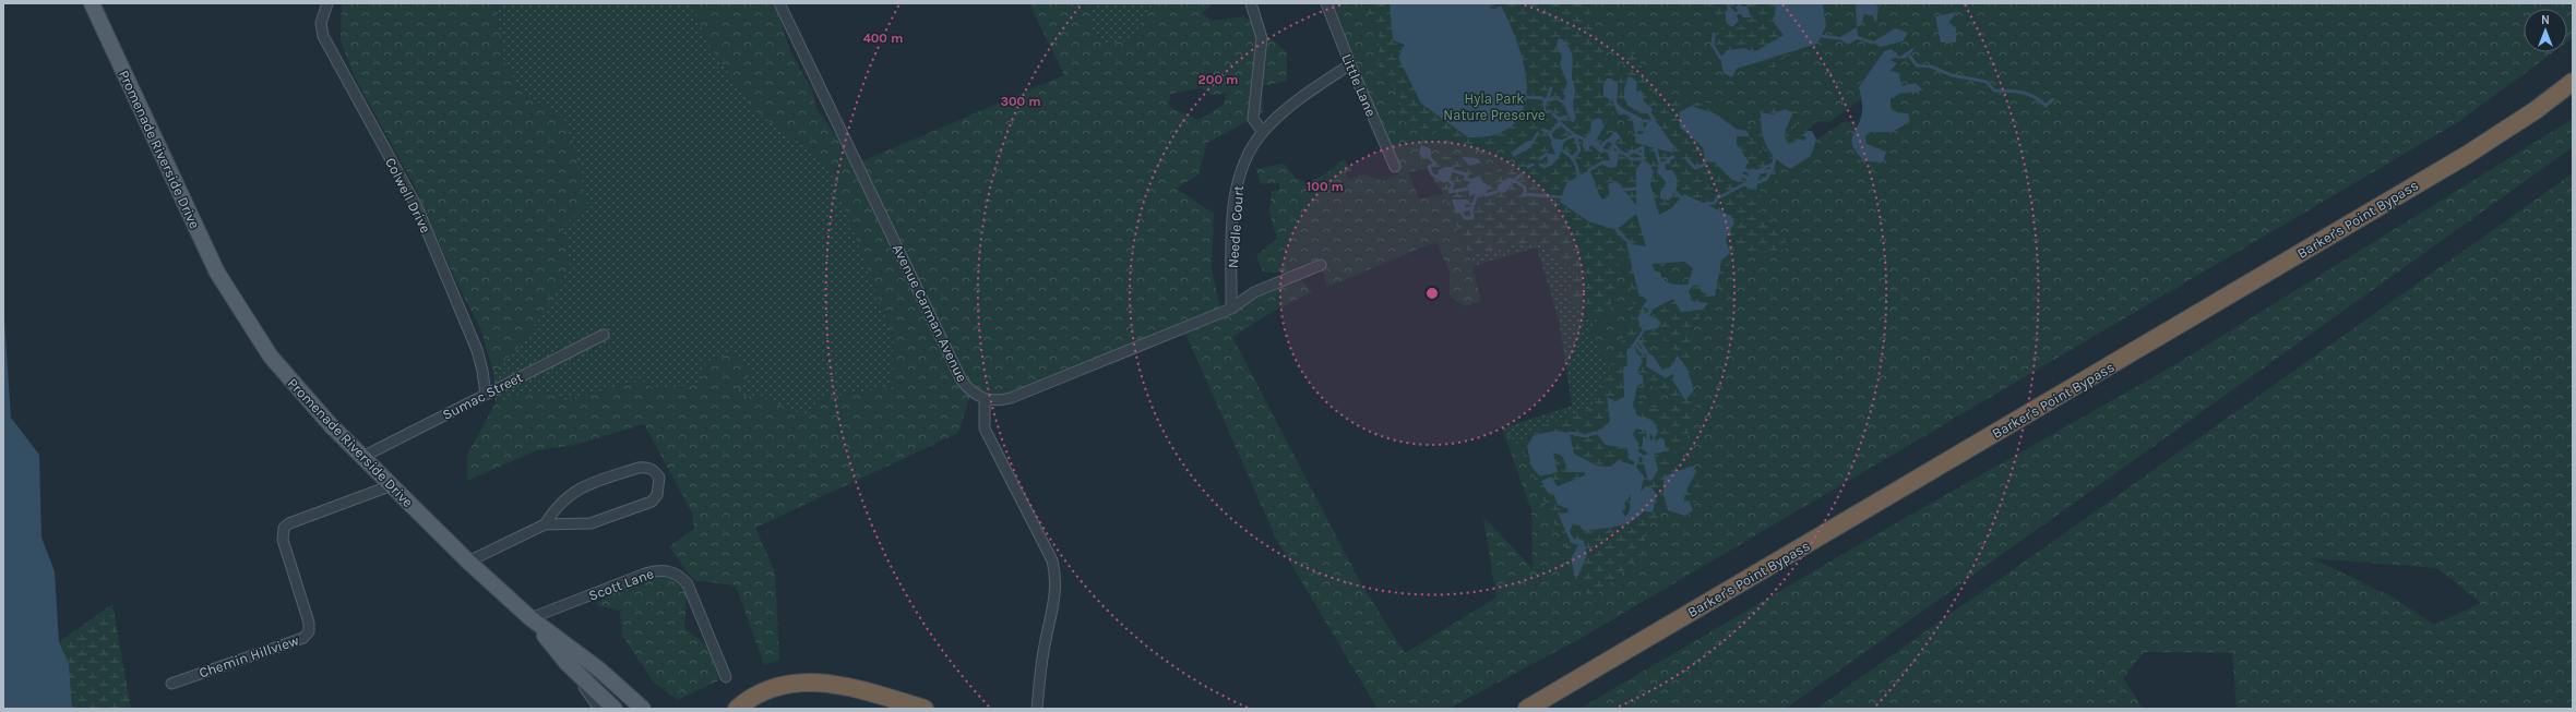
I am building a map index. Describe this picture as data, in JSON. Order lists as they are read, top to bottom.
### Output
{
  "streets": {
    "highway": ["Barker's Point Bypass"],
    "main road": ["Promenade Riverside Drive"],
    "street": [
      "Little Lane",
      "Colwell Drive",
      "Needle Court",
      "Avenue Carman Avenue",
      "Sumac Street",
      "Scott Lane",
      "Chemin Hillview"
    ]
  },
  "crossings": [
    ["Little Lane", "Needle Court"],
    ["Promenade Riverside Drive", "Sumac Street"],
    ["Promenade Riverside Drive", "Scott Lane"],
    ["Promenade Riverside Drive", "Chemin Hillview"],
    ["Colwell Drive", "Sumac Street"]
  ],
  "parks": ["Hyla Park Nature Preserve"],
  "north": "top",
  "rings": [
    "400 m",
    "200 m",
    "300 m",
    "100 m"
  ]
}
